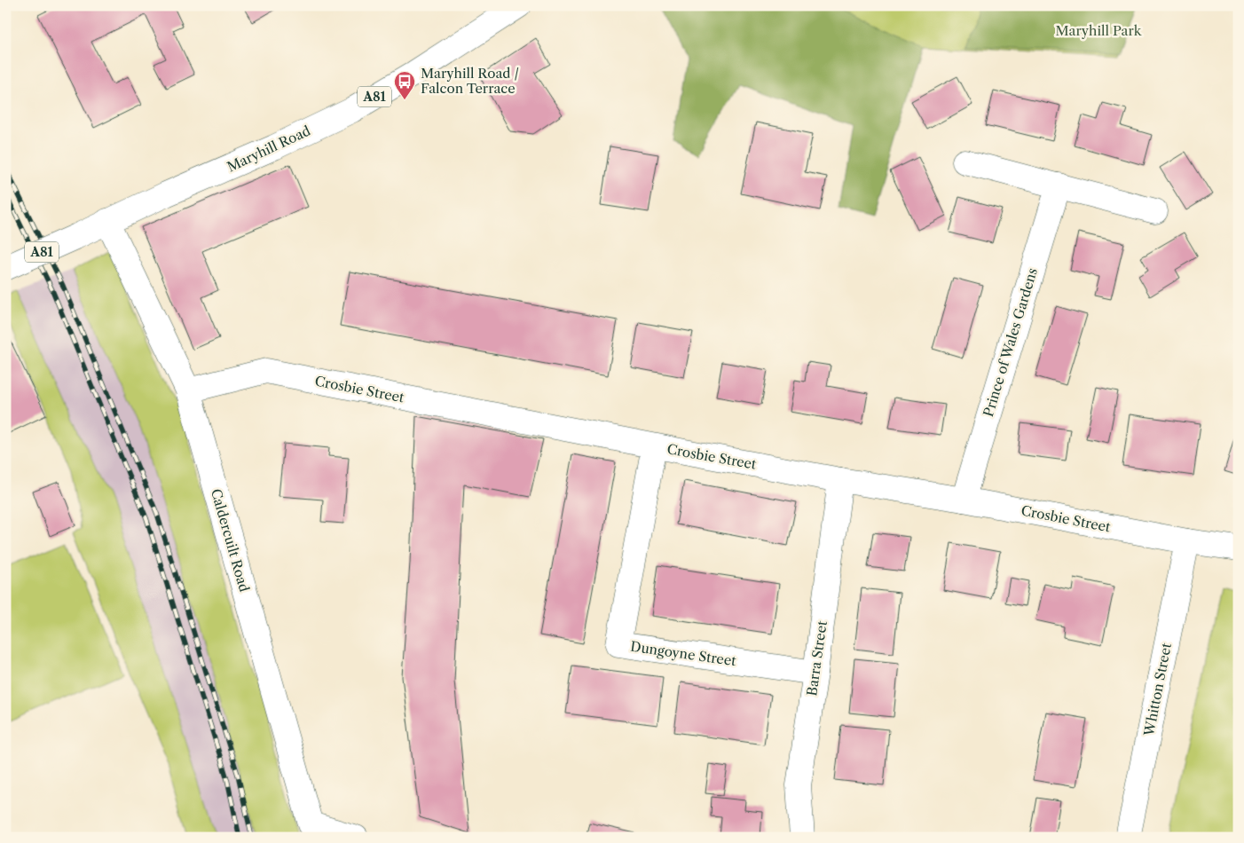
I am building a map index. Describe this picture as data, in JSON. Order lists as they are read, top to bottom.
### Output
{
  "streets": {
    "street": [
      "A81",
      "Maryhill Road",
      "Prince of Wales Gardens",
      "Crosbie Street",
      "Caldercuilt Road",
      "Dungoyne Street",
      "Barra Street",
      "Whitton Street"
    ]
  },
  "crossings": [
    ["Maryhill Road", "Caldercuilt Road"],
    ["Prince of Wales Gardens", "Crosbie Street"],
    ["Crosbie Street", "Caldercuilt Road"],
    ["Crosbie Street", "Dungoyne Street"],
    ["Crosbie Street", "Barra Street"],
    ["Crosbie Street", "Whitton Street"],
    ["Dungoyne Street", "Barra Street"]
  ],
  "parks": ["Maryhill Park"],
  "places": {
    "bus stop": ["Maryhill Road / Falcon Terrace"]
  }
}
